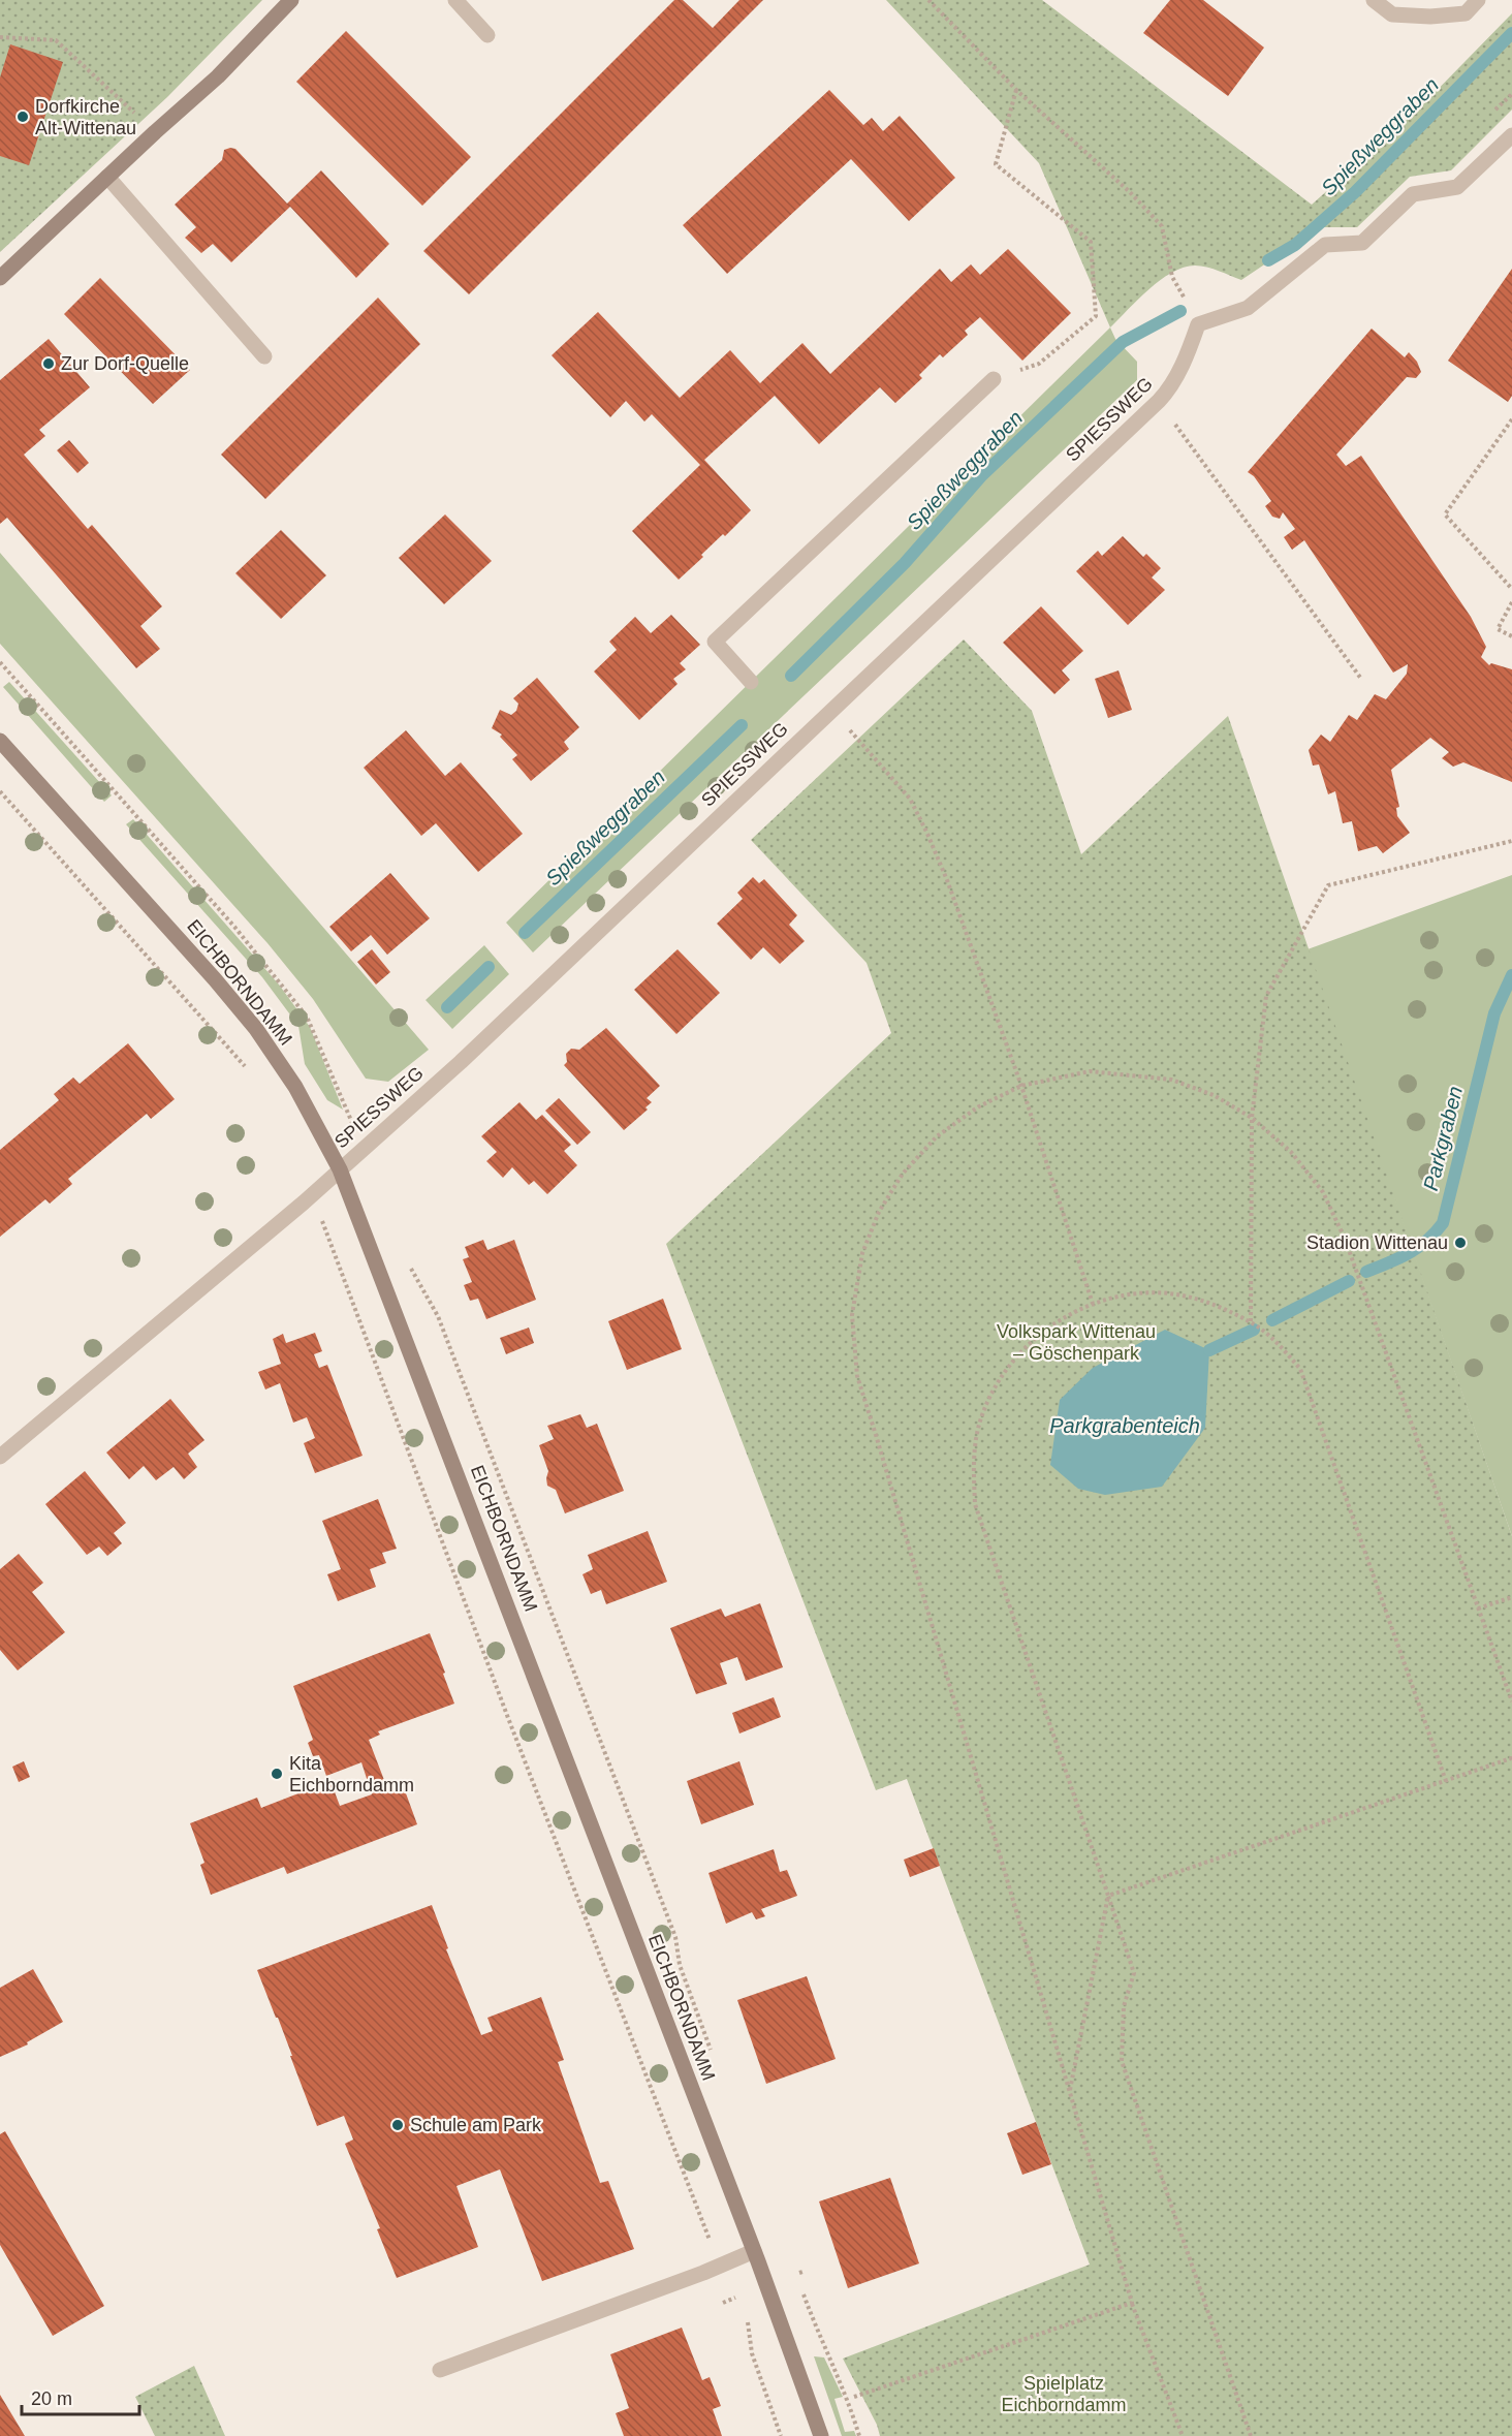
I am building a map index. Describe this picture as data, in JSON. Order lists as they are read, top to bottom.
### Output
{
  "streets": {
    "main road": ["EICHBORNDAMM"],
    "street": ["SPIESSWEG"]
  },
  "crossings": [
    ["SPIESSWEG", "EICHBORNDAMM"]
  ],
  "water": ["Spießweggraben", "Parkgraben", "Parkgrabenteich"],
  "parks": ["Volkspark Wittenau – Göschenpark", "Spielplatz Eichborndamm"],
  "places": [
    "Dorfkirche Alt-Wittenau",
    "Zur Dorf-Quelle",
    "Stadion Wittenau",
    "Kita Eichborndamm",
    "Schule am Park"
  ],
  "scale_bar": "20 m"
}
